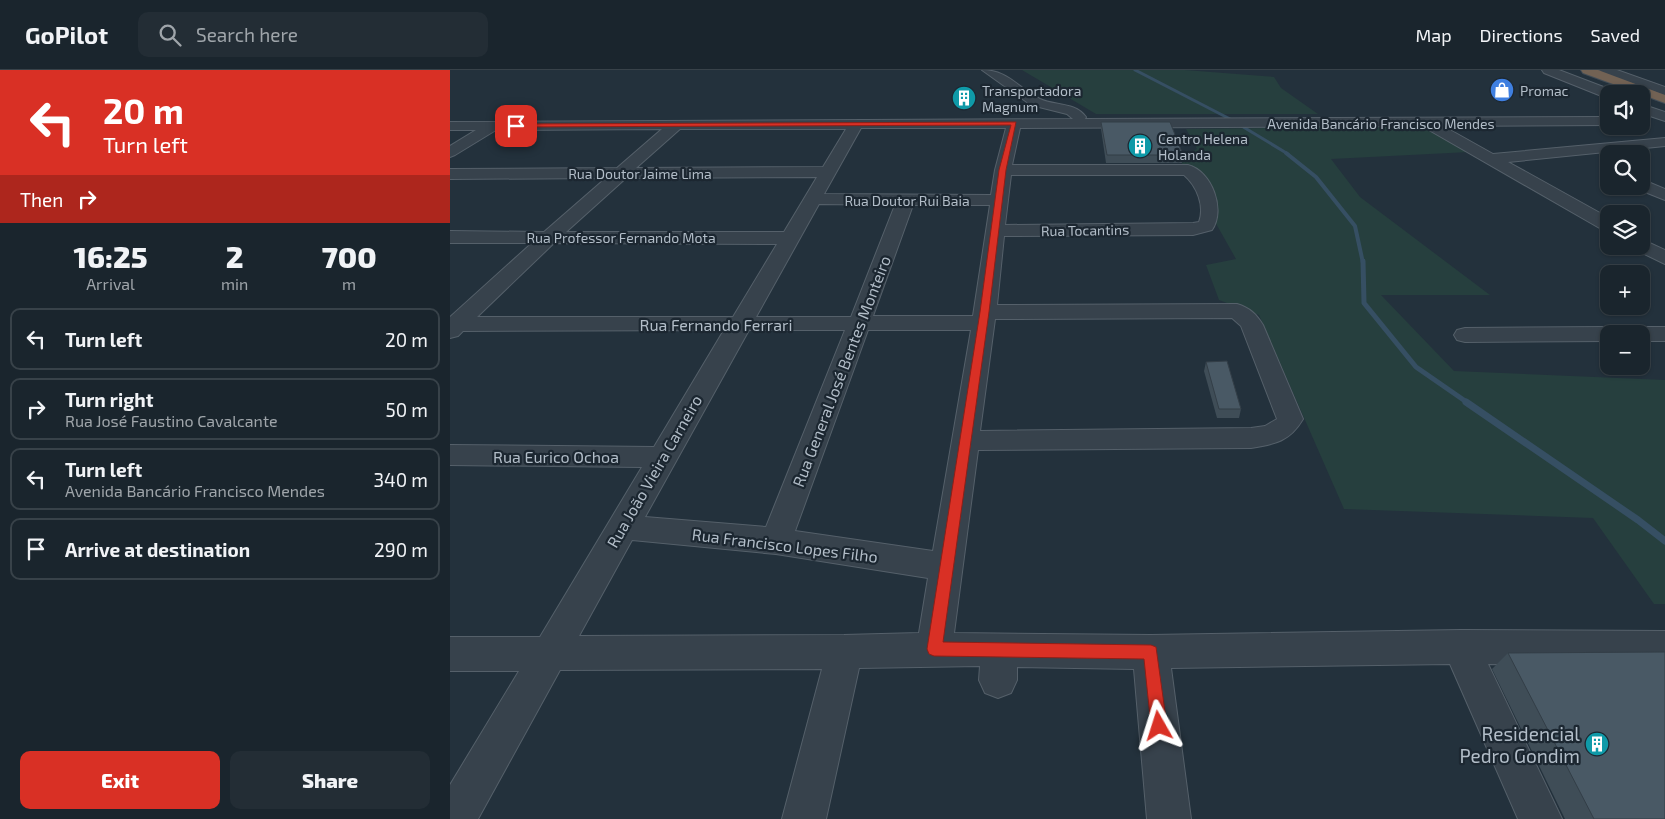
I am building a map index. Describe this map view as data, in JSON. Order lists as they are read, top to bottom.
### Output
{
  "streets": {
    "street": [
      "Avenida Bancário Francisco Mendes",
      "Rua Doutor Jaime Lima",
      "Rua Doutor Rui Baia",
      "Rua Tocantins",
      "Rua Professor Fernando Mota",
      "Rua Fernando Ferrari",
      "Rua General José Bentes Monteiro",
      "Rua Eurico Ochoa",
      "Rua João Vieira Carneiro",
      "Rua Francisco Lopes Filho"
    ]
  },
  "crossings": [
    ["Avenida Bancário Francisco Mendes", "Rua João Vieira Carneiro"],
    ["Rua Doutor Jaime Lima", "Rua João Vieira Carneiro"],
    ["Rua Doutor Rui Baia", "Rua General José Bentes Monteiro"],
    ["Rua Doutor Rui Baia", "Rua João Vieira Carneiro"],
    ["Rua Professor Fernando Mota", "Rua João Vieira Carneiro"],
    ["Rua Fernando Ferrari", "Rua General José Bentes Monteiro"],
    ["Rua Fernando Ferrari", "Rua João Vieira Carneiro"],
    ["Rua General José Bentes Monteiro", "Rua Francisco Lopes Filho"],
    ["Rua Eurico Ochoa", "Rua João Vieira Carneiro"],
    ["Rua João Vieira Carneiro", "Rua Francisco Lopes Filho"]
  ],
  "places": {
    "shop": ["Promac"],
    "building": ["Transportadora Magnum", "Centro Helena Holanda", "Residencial Pedro Gondim"]
  },
  "page": {
    "header": "GoPilot",
    "search": "Search here",
    "nav": ["Map", "Directions", "Saved"],
    "turn": ["20 m", "Turn left"],
    "map_buttons": ["+", "−"],
    "then": "Then",
    "eta": [
      "16:25",
      "Arrival",
      "2",
      "min",
      "700",
      "m"
    ],
    "list": [
      {
        "name": "Turn left",
        "value": "20 m"
      },
      {
        "name": "Turn right",
        "note": "Rua José Faustino Cavalcante",
        "value": "50 m"
      },
      {
        "name": "Turn left",
        "note": "Avenida Bancário Francisco Mendes",
        "value": "340 m"
      },
      {
        "name": "Arrive at destination",
        "value": "290 m"
      }
    ],
    "buttons": ["Exit", "Share"]
  }
}
